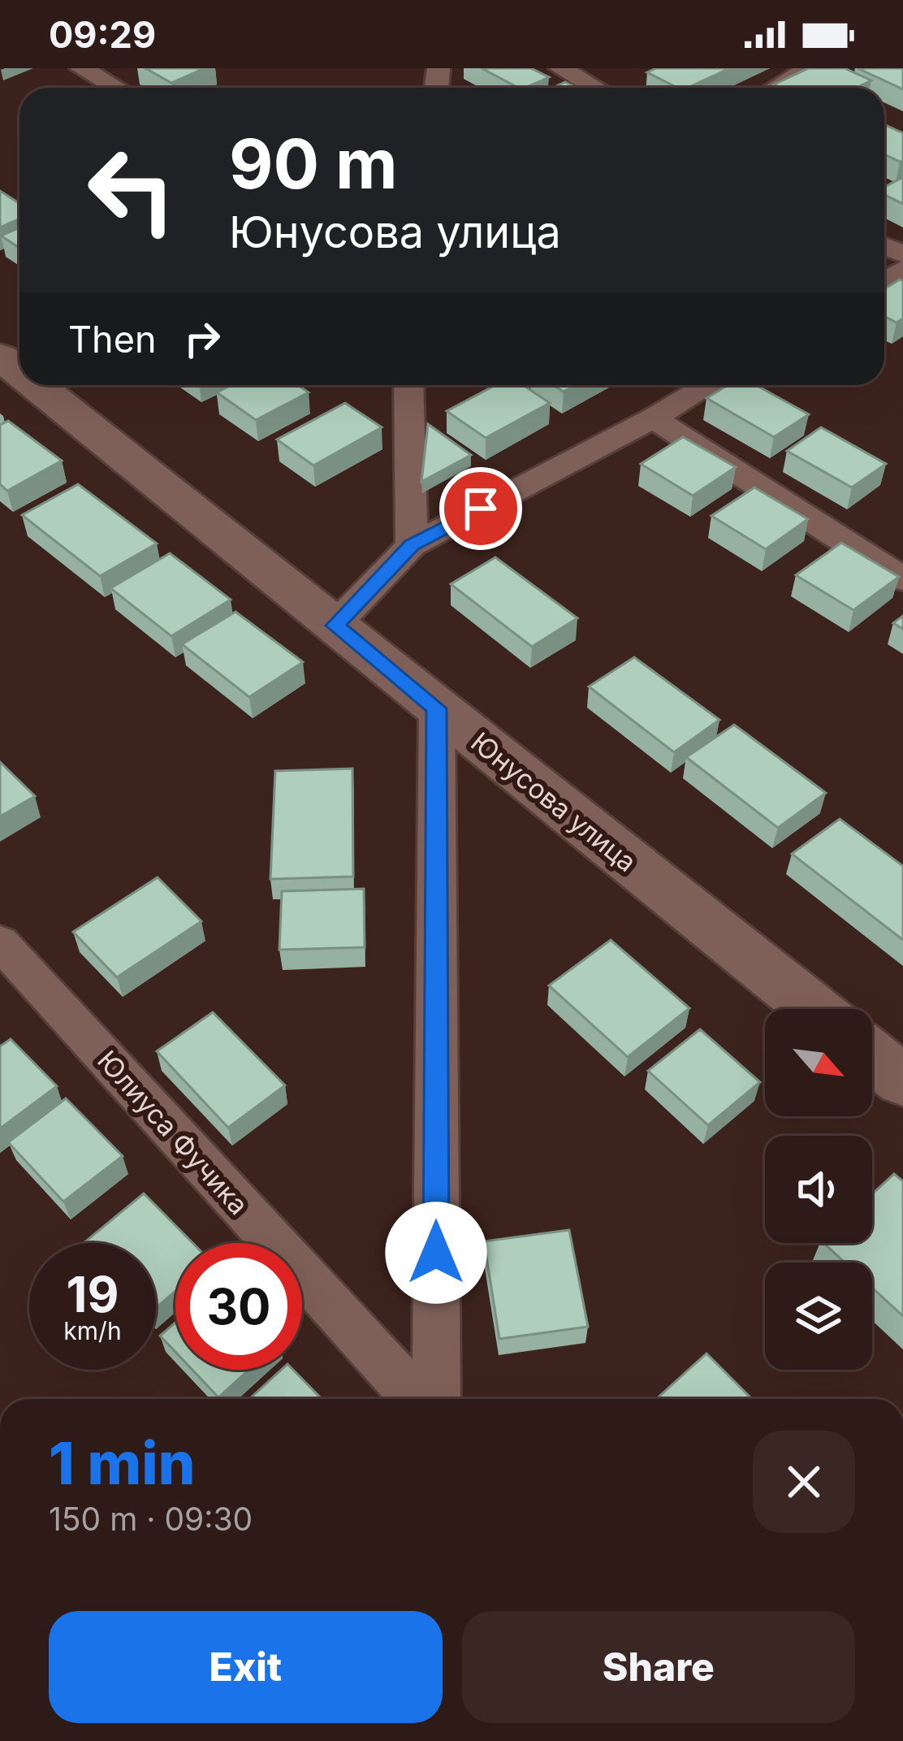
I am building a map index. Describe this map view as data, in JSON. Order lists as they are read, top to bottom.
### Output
{
  "streets": {
    "main road": ["Юнусова улица"],
    "street": ["Юлиуса Фучика"]
  },
  "north": "bottom right",
  "page": {
    "status": "09:29",
    "turn": ["90 m", "Юнусова улица"],
    "then": "Then",
    "speed": "19 km/h",
    "limit": "30",
    "heading": ["1 min", "150 m · 09:30"],
    "buttons": ["Exit", "Share"]
  }
}
